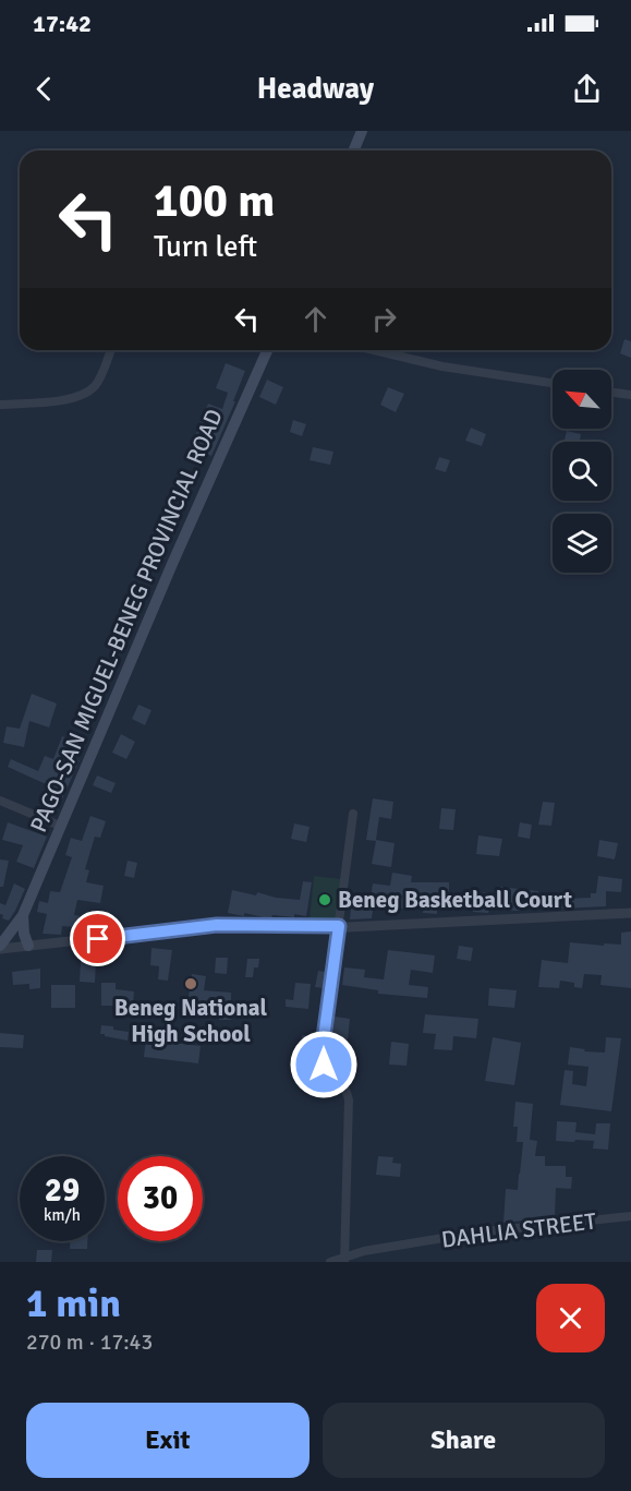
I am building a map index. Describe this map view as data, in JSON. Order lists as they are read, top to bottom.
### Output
{
  "streets": {
    "main road": ["PAGO-SAN MIGUEL-BENEG PROVINCIAL ROAD"],
    "street": ["DAHLIA STREET"]
  },
  "places": ["Beneg Basketball Court", "Beneg National High School"],
  "north": "top left",
  "page": {
    "status": "17:42",
    "header": "Headway",
    "turn": ["100 m", "Turn left"],
    "speed": "29 km/h",
    "limit": "30",
    "heading": ["1 min", "270 m · 17:43"],
    "buttons": ["Exit", "Share"]
  }
}
